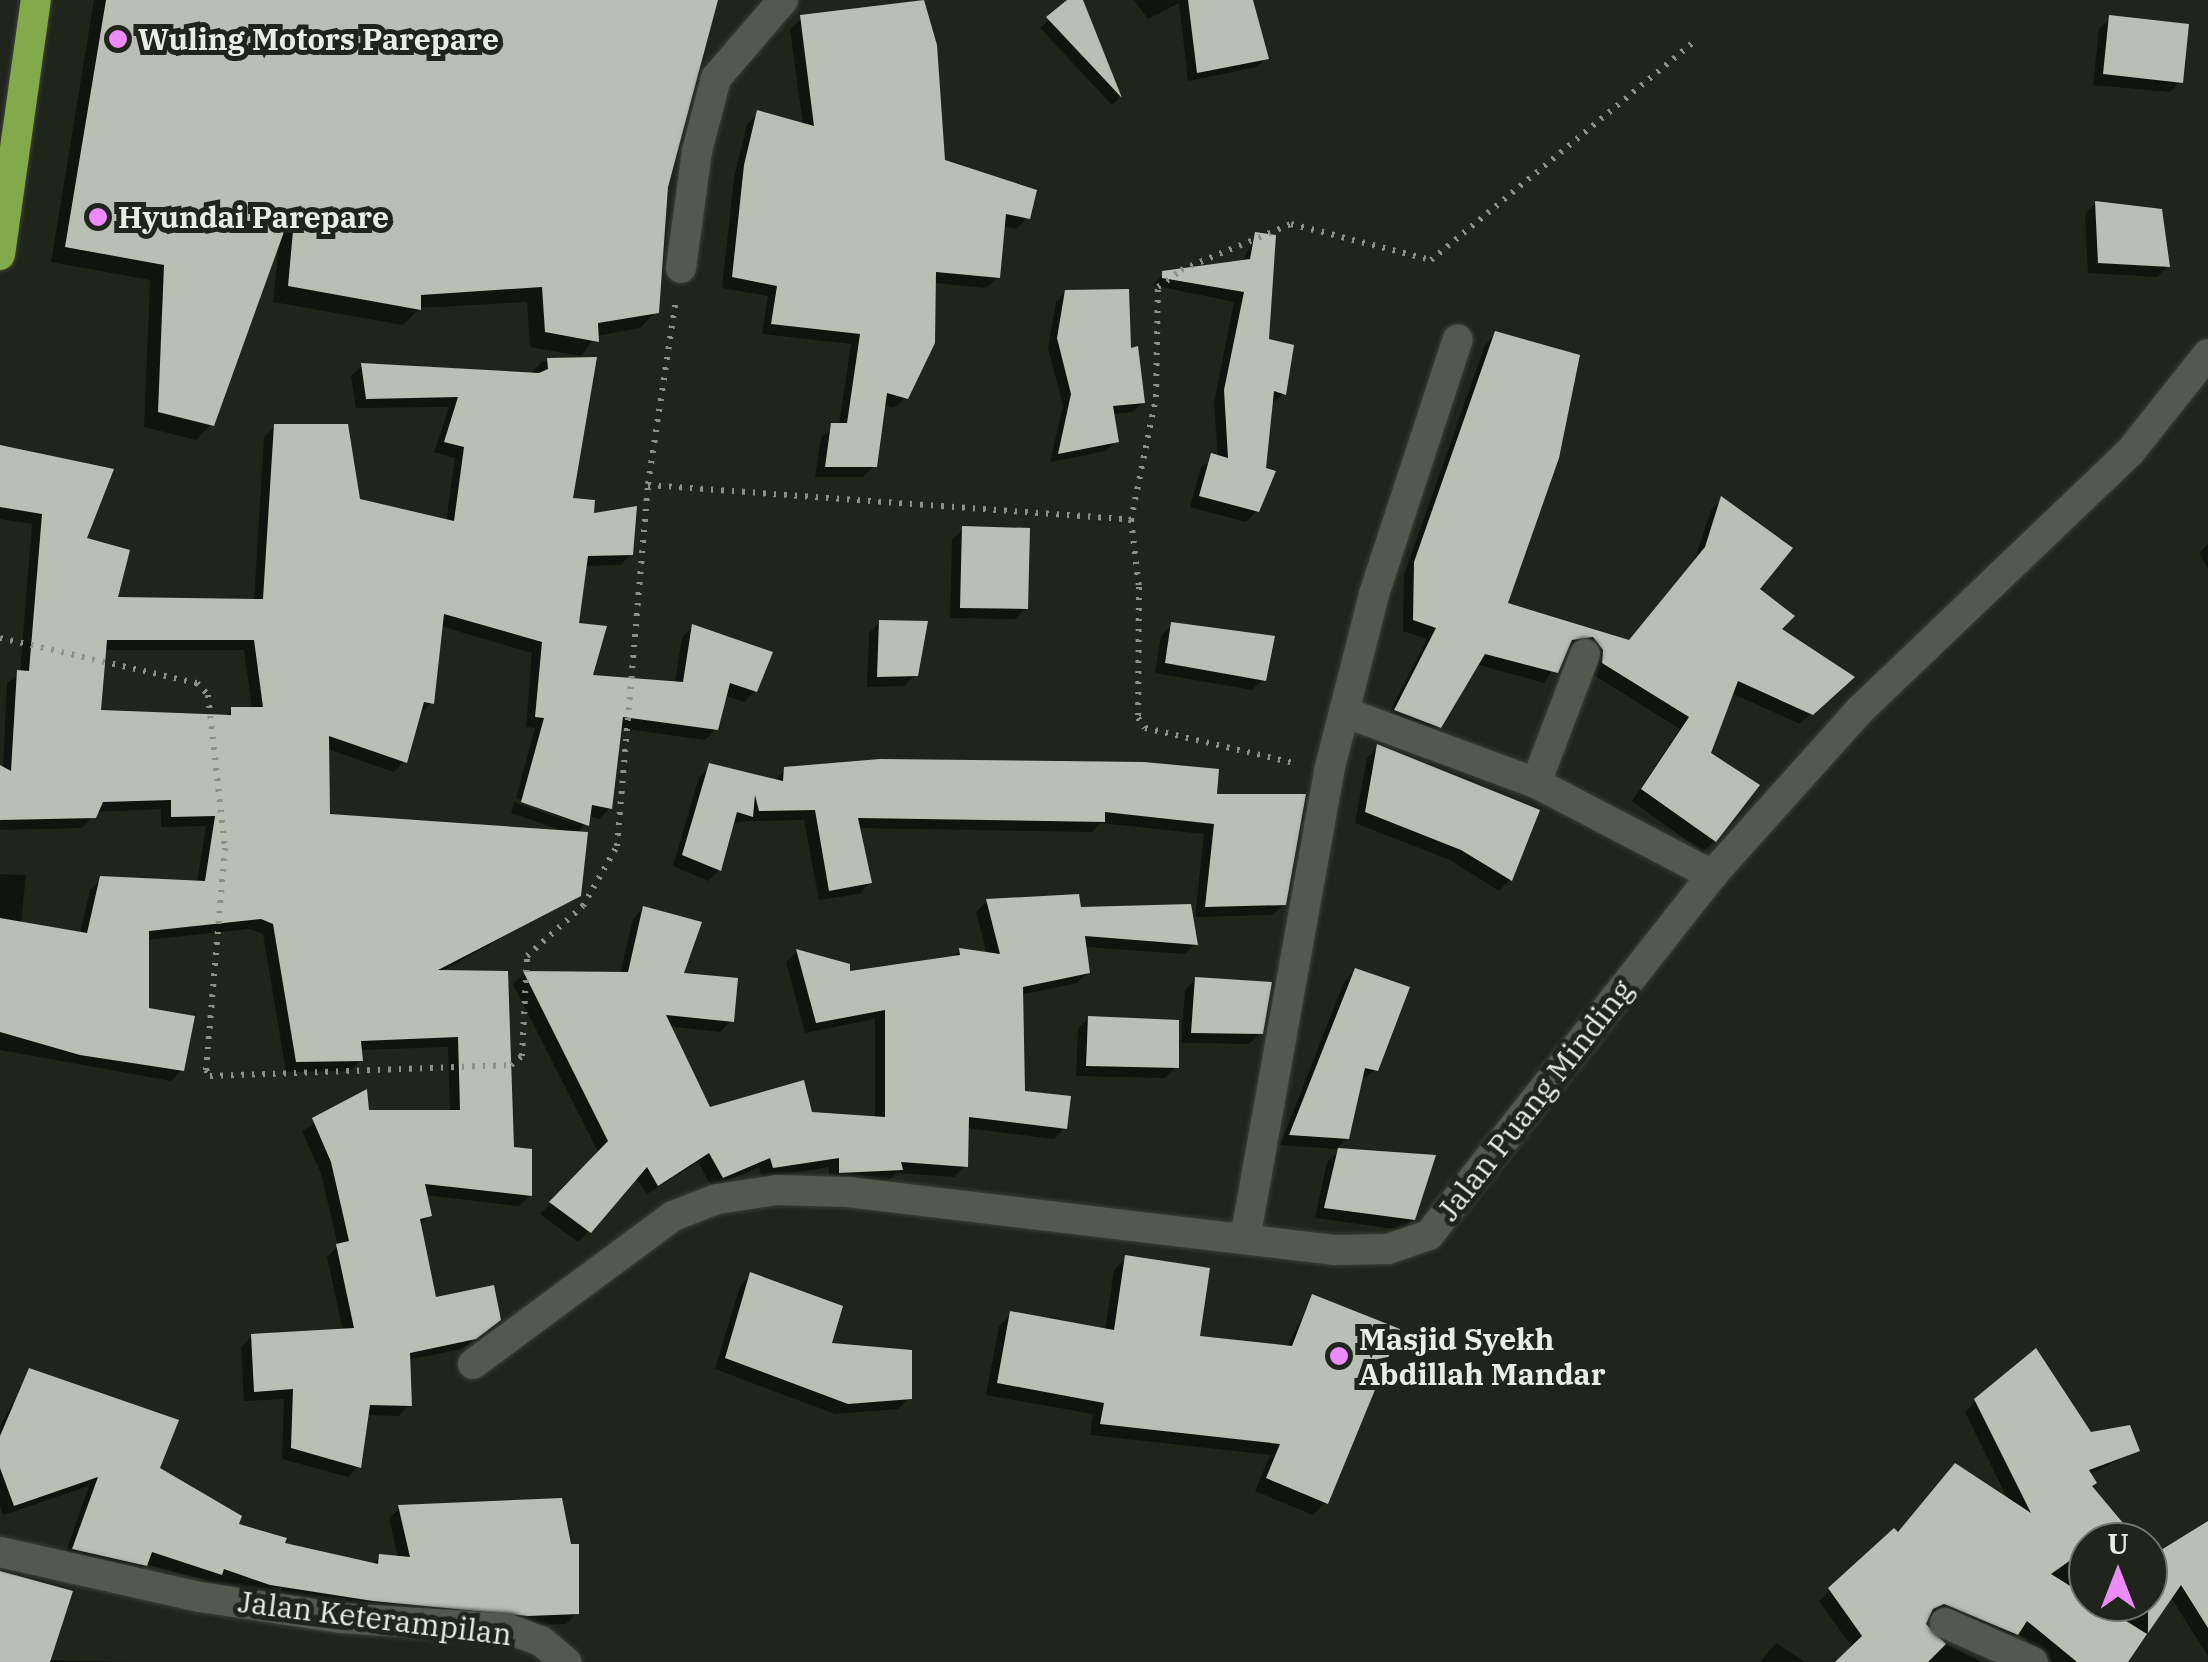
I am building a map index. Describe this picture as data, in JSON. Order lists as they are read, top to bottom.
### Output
{
  "streets": {
    "street": ["Jalan Puang Minding", "Jalan Keterampilan"]
  },
  "places": ["Wuling Motors Parepare", "Hyundai Parepare", "Masjid Syekh Abdillah Mandar"],
  "north": "top"
}
